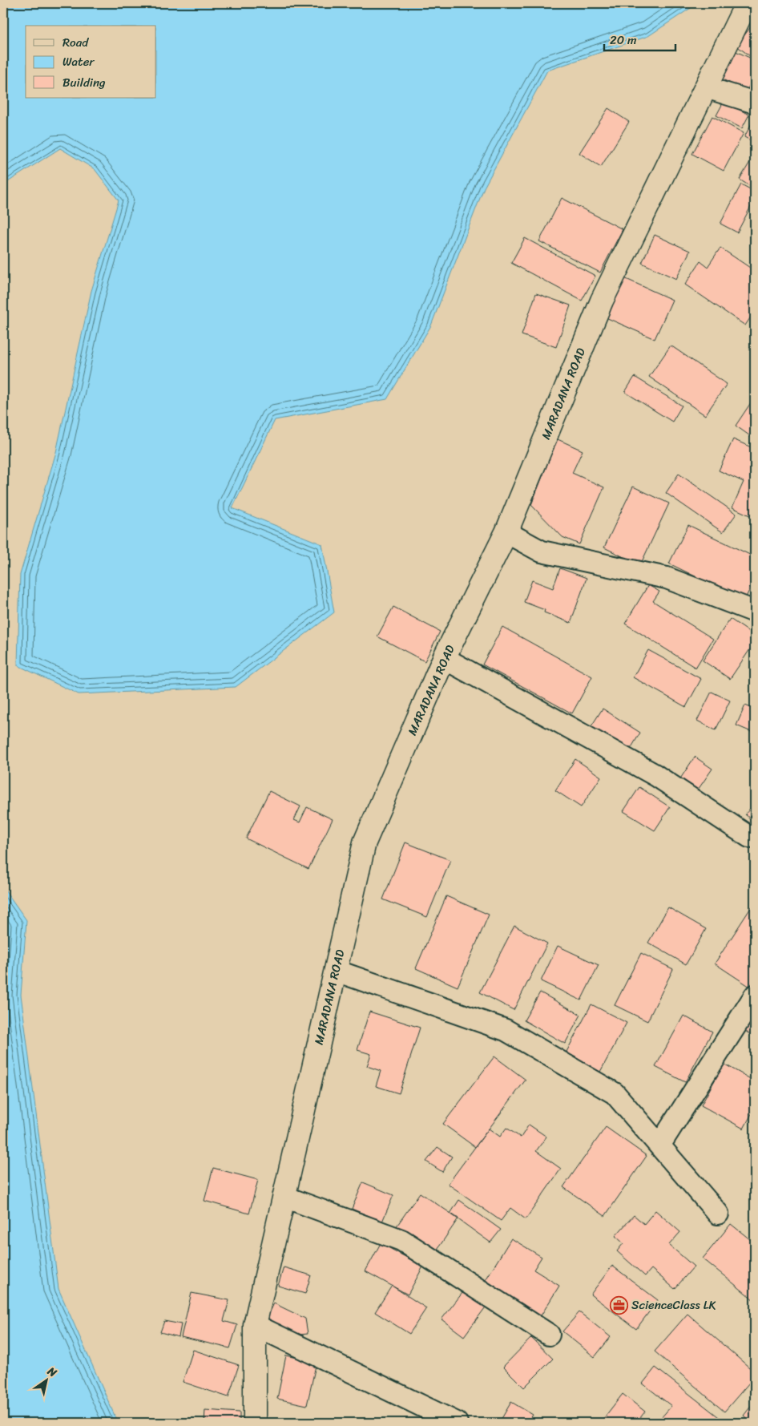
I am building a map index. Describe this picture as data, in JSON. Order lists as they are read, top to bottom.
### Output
{
  "streets": {
    "street": ["MARADANA ROAD"]
  },
  "places": {
    "office": ["ScienceClass LK"]
  },
  "legend": ["Road", "Water", "Building"],
  "scale_bar": "20 m",
  "north": "top right"
}
